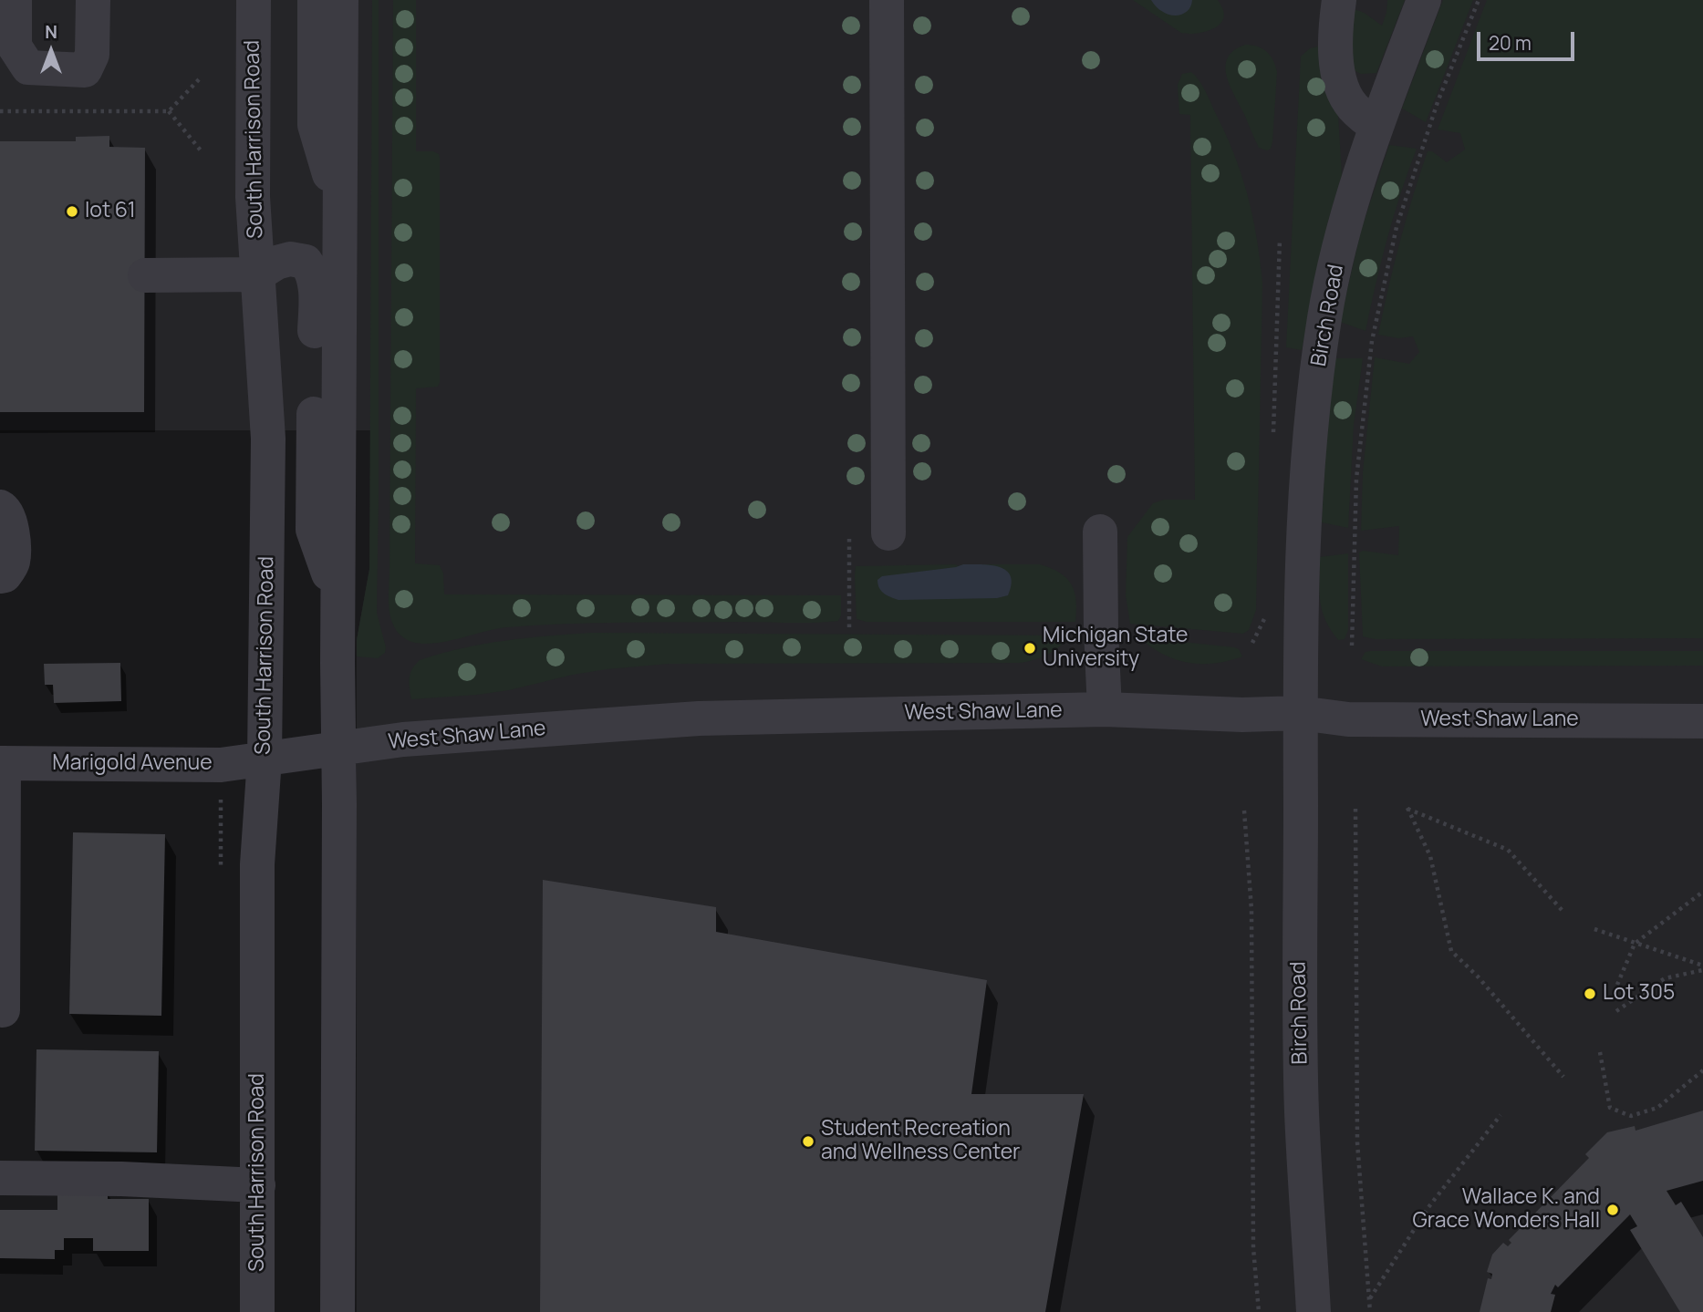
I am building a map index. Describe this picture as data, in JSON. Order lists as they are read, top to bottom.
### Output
{
  "streets": {
    "street": [
      "South Harrison Road",
      "Birch Road",
      "West Shaw Lane",
      "Marigold Avenue"
    ]
  },
  "crossings": [
    ["South Harrison Road", "West Shaw Lane"],
    ["South Harrison Road", "Marigold Avenue"],
    ["Birch Road", "West Shaw Lane"],
    ["West Shaw Lane", "Marigold Avenue"]
  ],
  "places": [
    "lot 61",
    "Michigan State University",
    "Lot 305",
    "Student Recreation and Wellness Center",
    "Wallace K. and Grace Wonders Hall"
  ],
  "scale_bar": "20 m",
  "north": "top"
}
